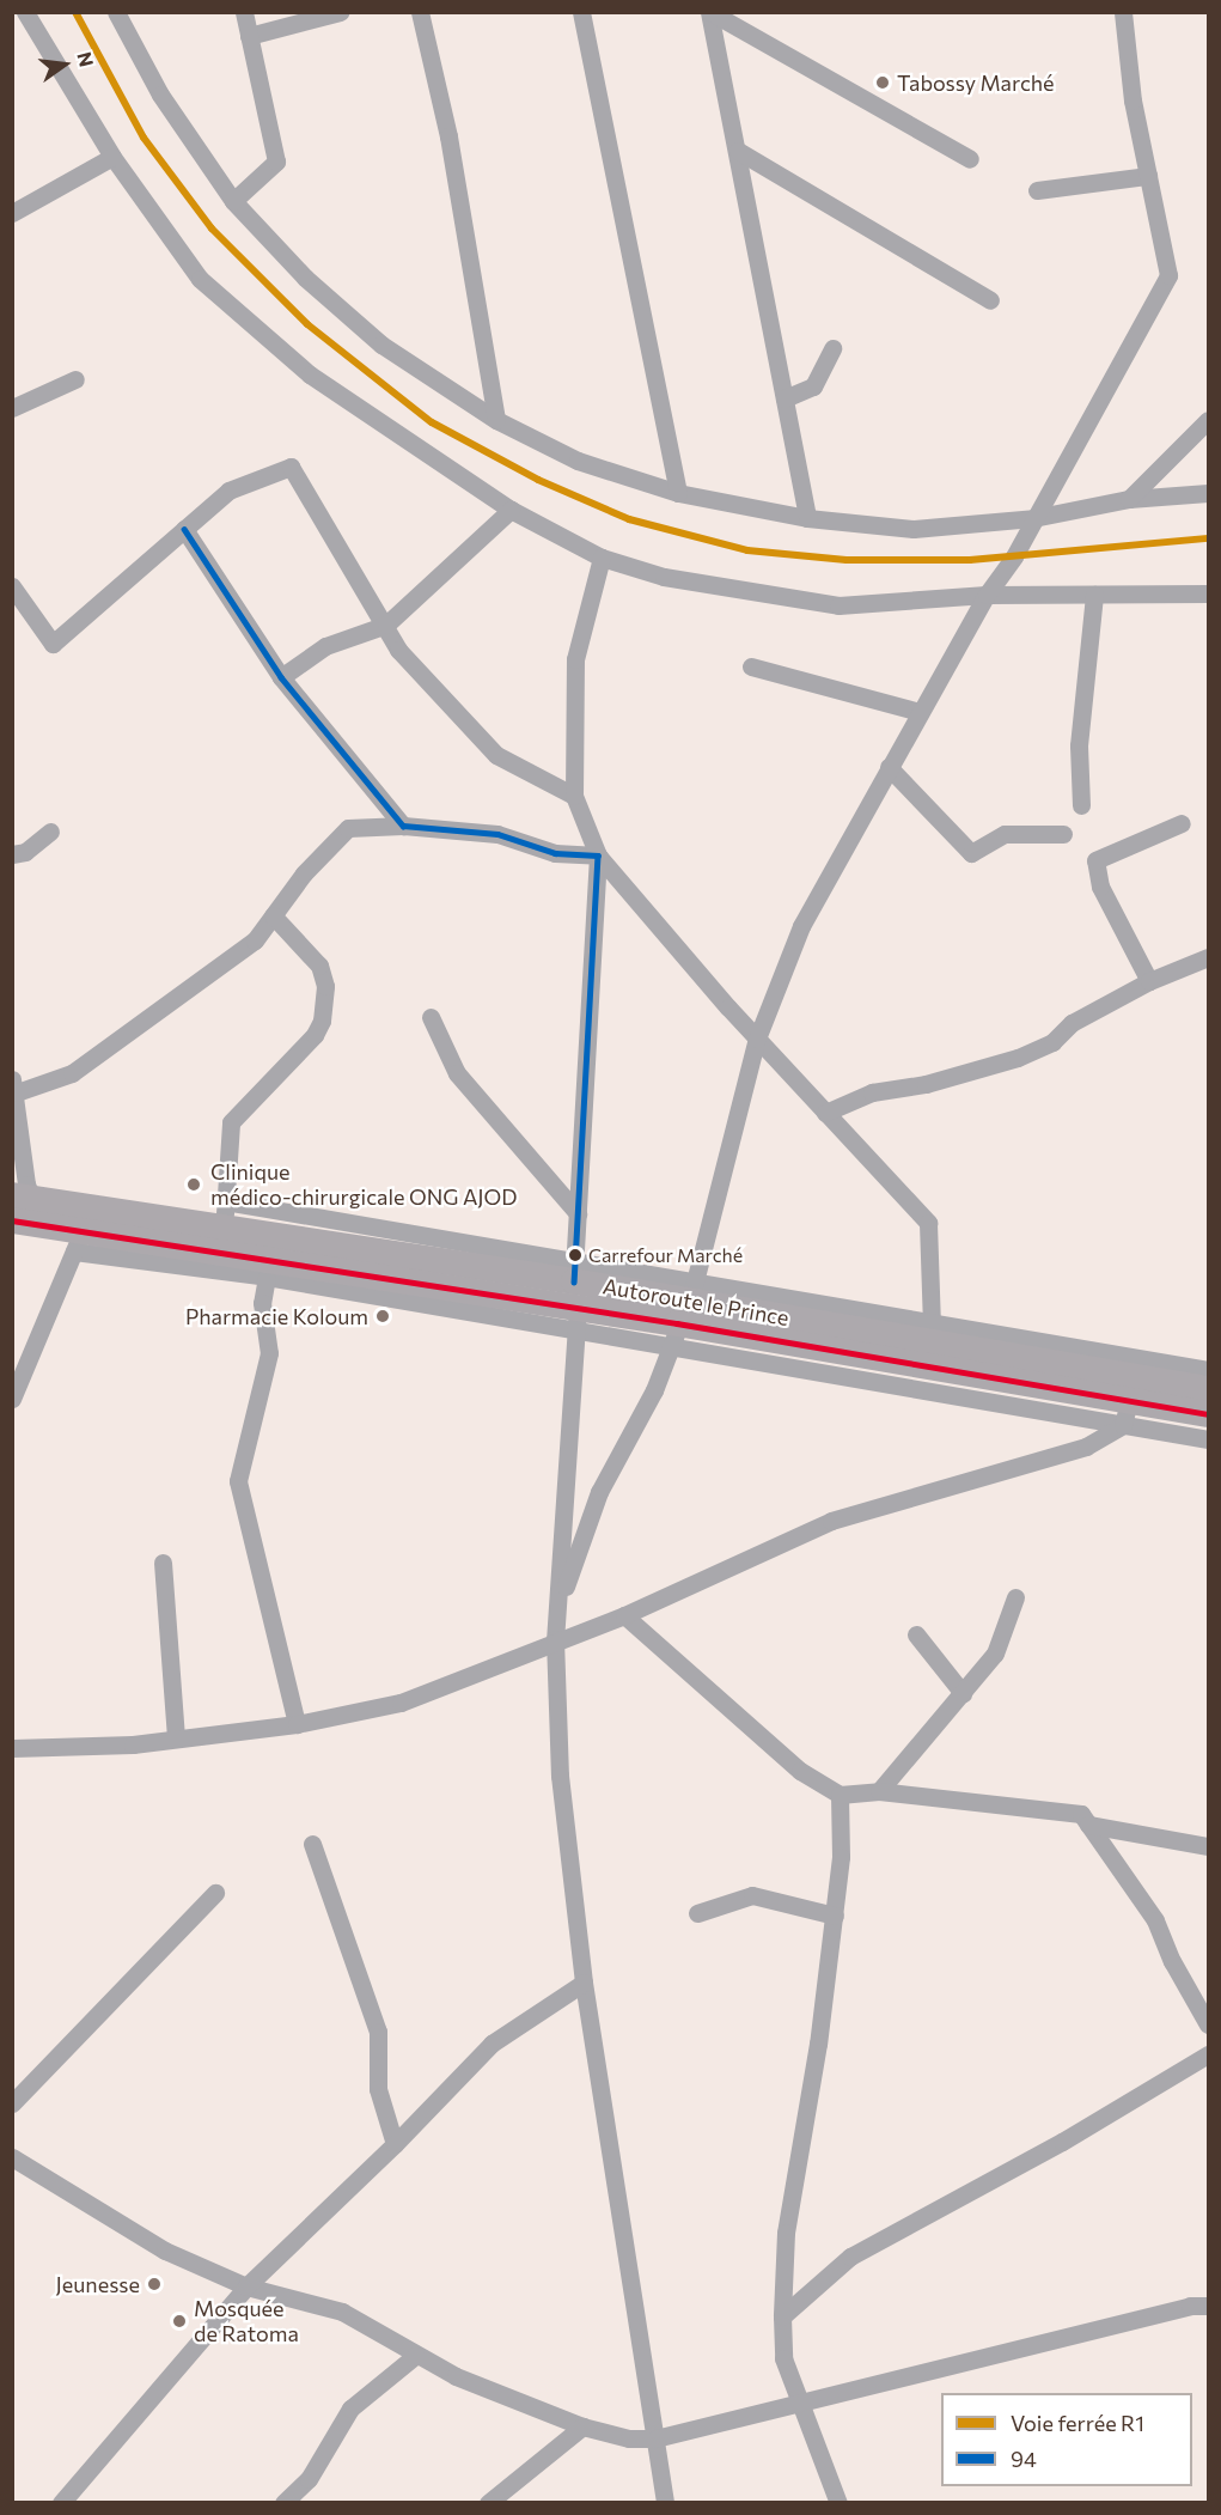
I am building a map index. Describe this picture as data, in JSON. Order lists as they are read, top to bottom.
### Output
{
  "streets": {
    "main road": ["Autoroute le Prince"]
  },
  "places": [
    "Tabossy Marché",
    "Clinique médico-chirurgicale ONG AJOD",
    "Carrefour Marché",
    "Pharmacie Koloum",
    "Jeunesse",
    "Mosquée de Ratoma"
  ],
  "lines": ["rail line R1", "transit line 94"],
  "legend": ["Voie ferrée R1", "94"],
  "north": "right"
}
